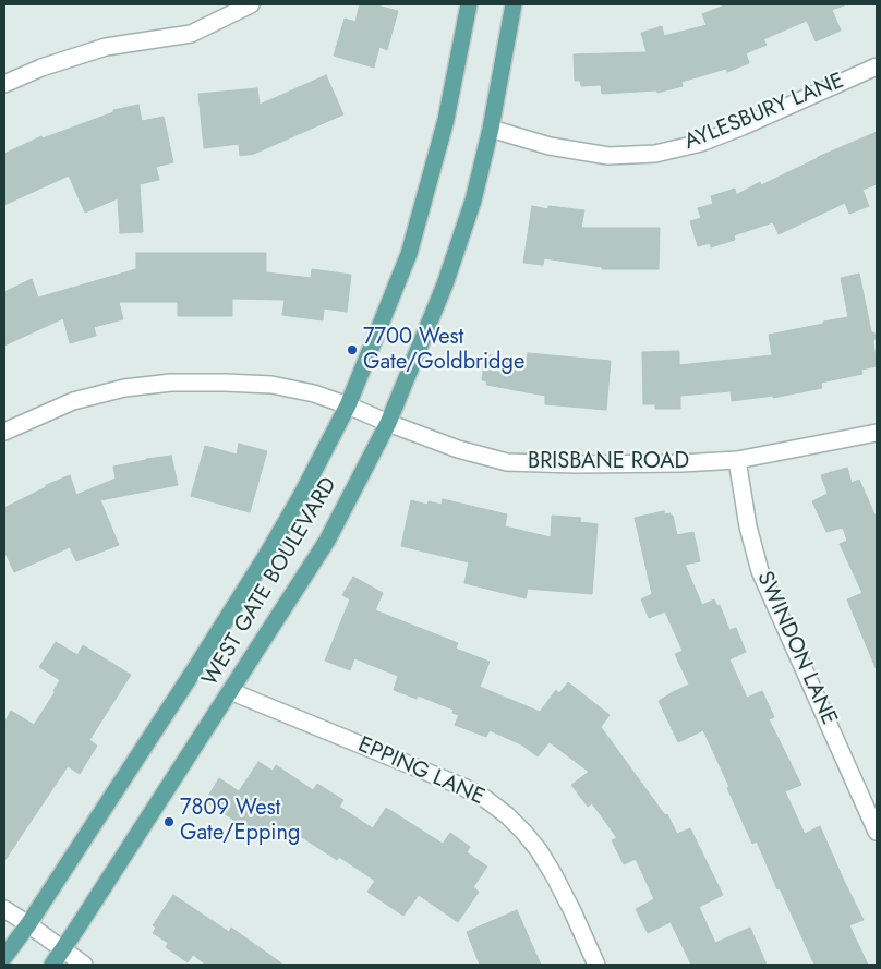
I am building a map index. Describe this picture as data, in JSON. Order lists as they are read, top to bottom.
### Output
{
  "streets": {
    "main road": ["WEST GATE BOULEVARD"],
    "street": [
      "AYLESBURY LANE",
      "BRISBANE ROAD",
      "SWINDON LANE",
      "EPPING LANE"
    ]
  },
  "crossings": [
    ["AYLESBURY LANE", "WEST GATE BOULEVARD"],
    ["BRISBANE ROAD", "WEST GATE BOULEVARD"],
    ["BRISBANE ROAD", "SWINDON LANE"],
    ["WEST GATE BOULEVARD", "EPPING LANE"]
  ],
  "places": ["7700 West Gate/Goldbridge", "7809 West Gate/Epping"]
}
